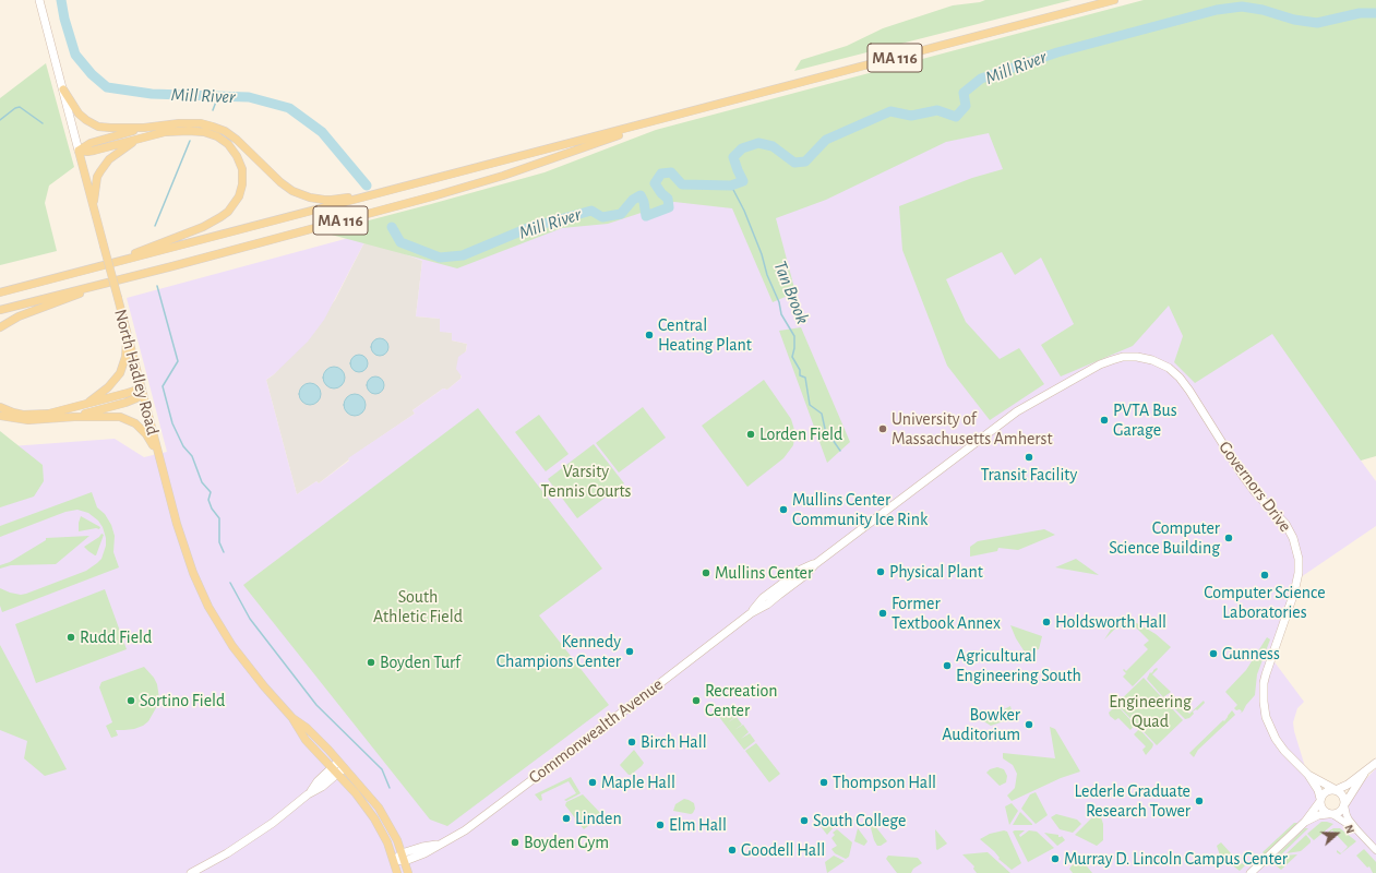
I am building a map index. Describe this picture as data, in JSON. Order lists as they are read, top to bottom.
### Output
{
  "streets": {
    "main road": [
      "MA 116",
      "North Hadley Road",
      "Governors Drive",
      "Commonwealth Avenue"
    ]
  },
  "crossings": [
    ["Governors Drive", "Commonwealth Avenue"]
  ],
  "water": ["Mill River", "Tan Brook"],
  "parks": ["Varsity Tennis Courts", "South Athletic Field", "Engineering Quad"],
  "places": [
    "Central Heating Plant",
    "PVTA Bus Garage",
    "University of Massachusetts Amherst",
    "Lorden Field",
    "Transit Facility",
    "Mullins Center Community Ice Rink",
    "Computer Science Building",
    "Physical Plant",
    "Mullins Center",
    "Computer Science Laboratories",
    "Former Textbook Annex",
    "Holdsworth Hall",
    "Rudd Field",
    "Kennedy Champions Center",
    "Gunness",
    "Boyden Turf",
    "Agricultural Engineering South",
    "Sortino Field",
    "Recreation Center",
    "Bowker Auditorium",
    "Birch Hall",
    "Maple Hall",
    "Thompson Hall",
    "Lederle Graduate Research Tower",
    "Linden",
    "South College",
    "Elm Hall",
    "Boyden Gym",
    "Goodell Hall",
    "Murray D. Lincoln Campus Center"
  ],
  "north": "right"
}
